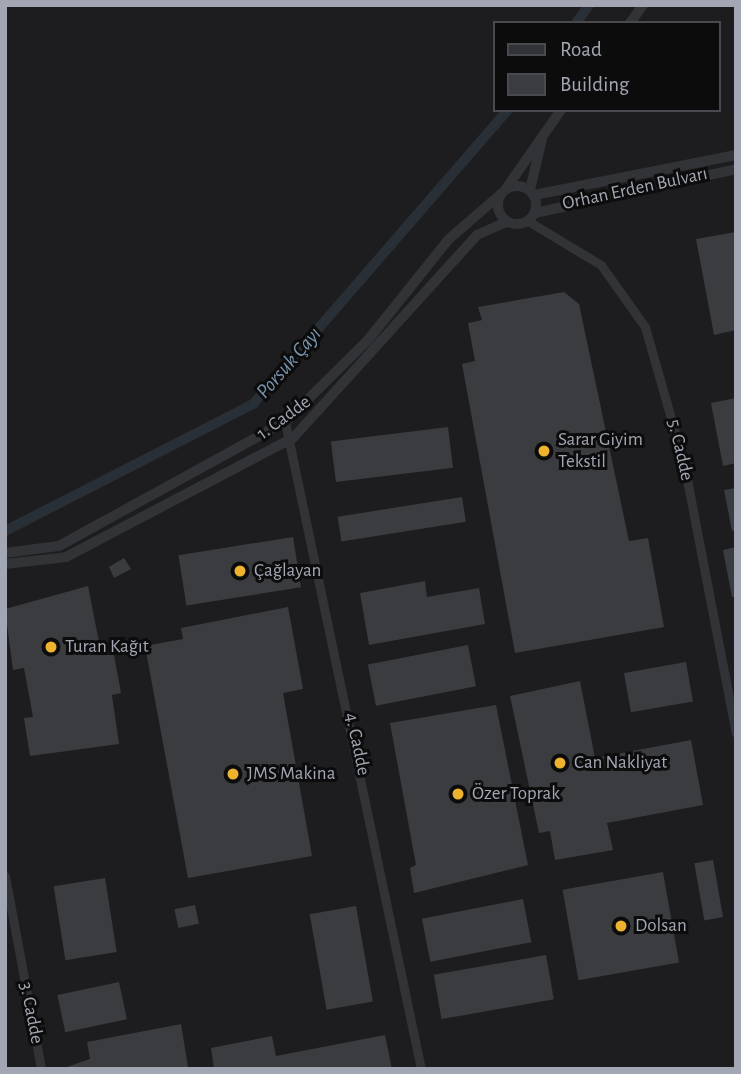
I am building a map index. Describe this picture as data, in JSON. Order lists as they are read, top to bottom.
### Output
{
  "streets": {
    "street": [
      "Orhan Erden Bulvarı",
      "1. Cadde",
      "5. Cadde",
      "4. Cadde",
      "3. Cadde"
    ]
  },
  "crossings": [
    ["Orhan Erden Bulvarı", "1. Cadde"],
    ["Orhan Erden Bulvarı", "5. Cadde"],
    ["1. Cadde", "4. Cadde"]
  ],
  "water": ["Porsuk Çayı"],
  "places": [
    "Sarar Giyim Tekstil",
    "Çağlayan",
    "Turan Kağıt",
    "Can Nakliyat",
    "JMS Makina",
    "Özer Toprak",
    "Dolsan"
  ],
  "legend": ["Road", "Building"]
}
